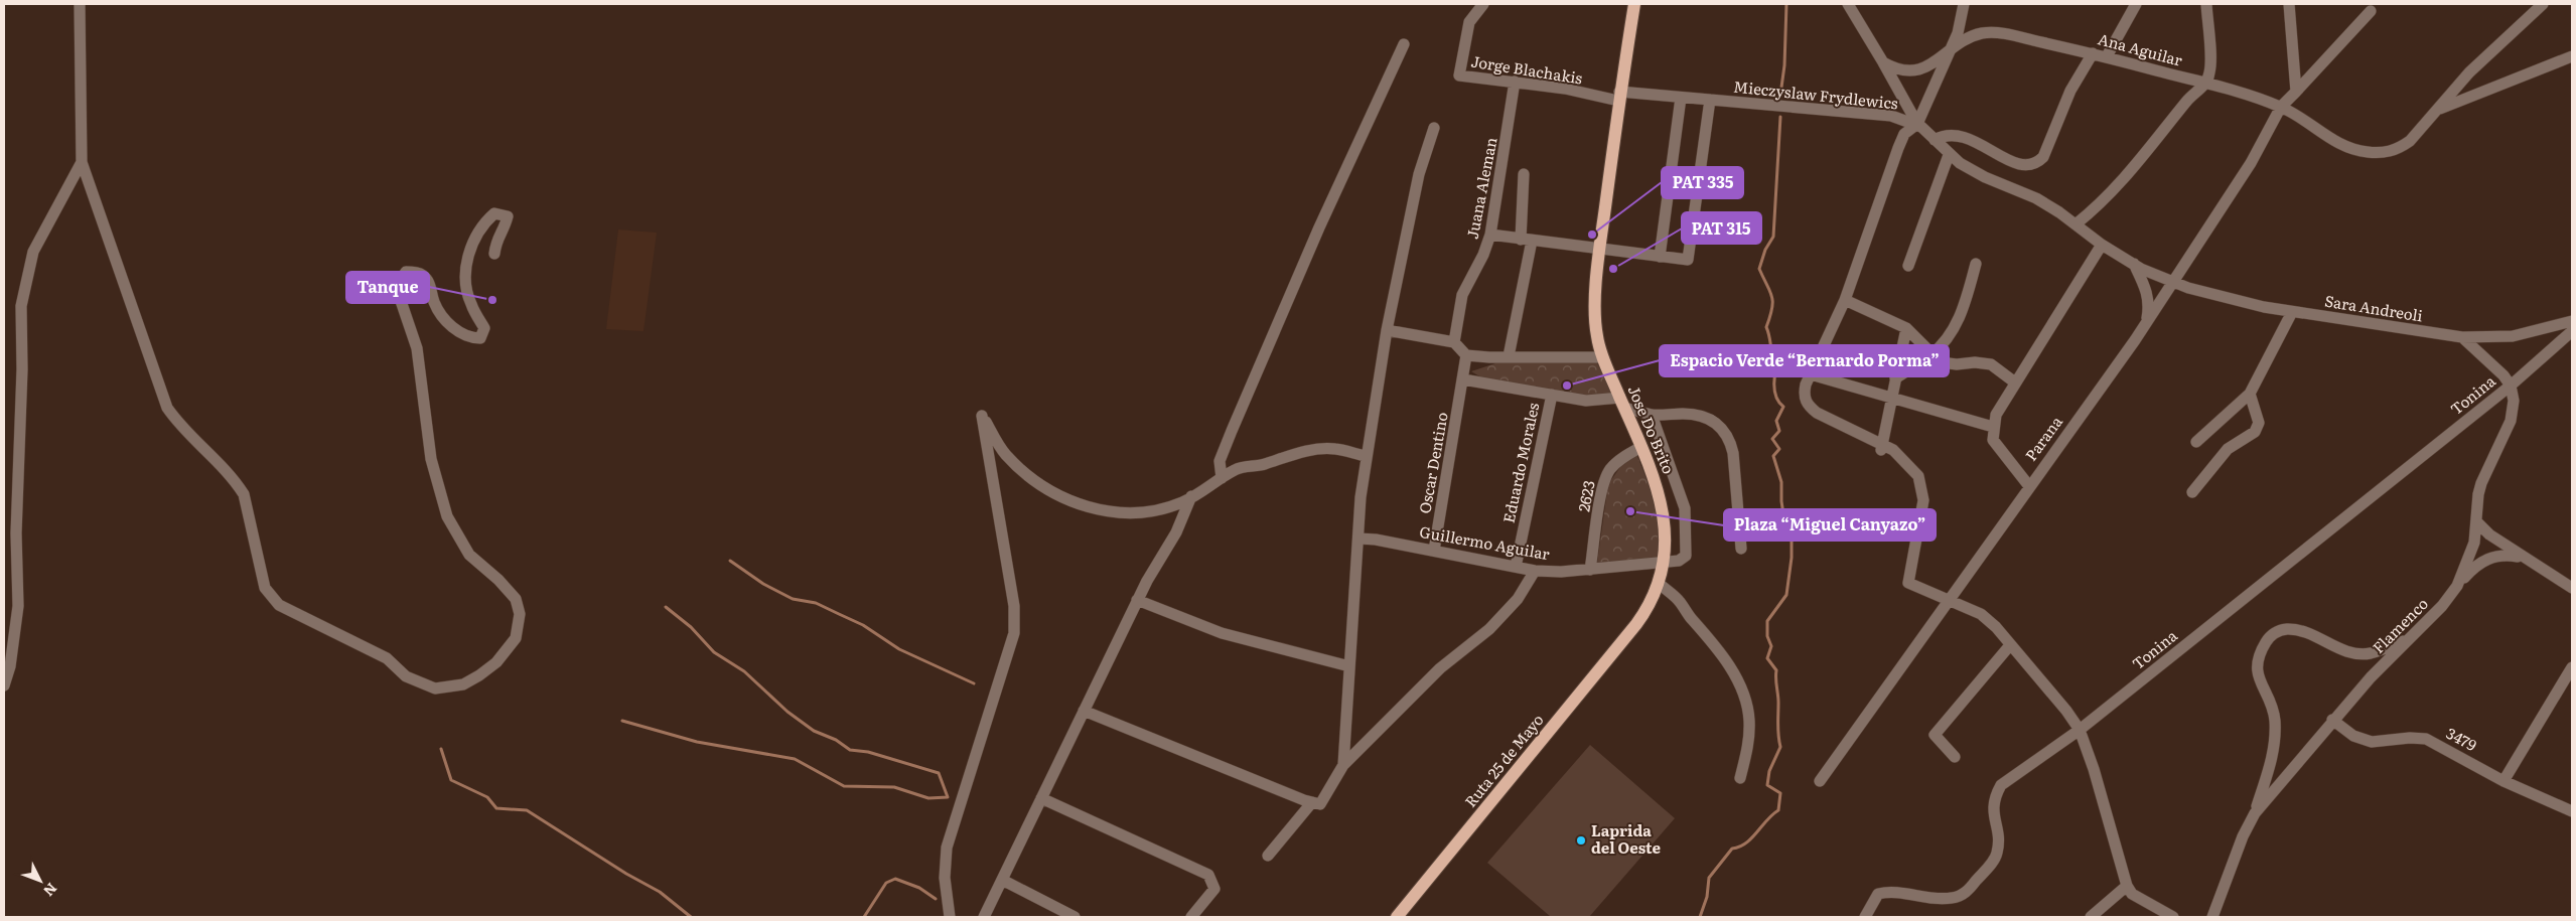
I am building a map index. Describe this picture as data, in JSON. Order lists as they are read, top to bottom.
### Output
{
  "streets": {
    "main road": ["Jose Do Brito", "Ruta 25 de Mayo"],
    "street": [
      "Ana Aguilar",
      "Jorge Blachakis",
      "Mieczyslaw Frydlewics",
      "Juana Aleman",
      "Sara Andreoli",
      "Tonina",
      "Parana",
      "Oscar Dentino",
      "Eduardo Morales",
      "2623",
      "Guillermo Aguilar",
      "Flamenco",
      "3479"
    ]
  },
  "crossings": [
    ["Ana Aguilar", "Parana"],
    ["Jorge Blachakis", "Mieczyslaw Frydlewics"],
    ["Jorge Blachakis", "Juana Aleman"],
    ["Jorge Blachakis", "Jose Do Brito"],
    ["Mieczyslaw Frydlewics", "Sara Andreoli"],
    ["Mieczyslaw Frydlewics", "Jose Do Brito"],
    ["Mieczyslaw Frydlewics", "Parana"],
    ["Sara Andreoli", "Parana"],
    ["Tonina", "Flamenco"],
    ["Jose Do Brito", "2623"],
    ["Jose Do Brito", "Guillermo Aguilar"],
    ["Jose Do Brito", "Ruta 25 de Mayo"],
    ["Oscar Dentino", "Guillermo Aguilar"],
    ["Eduardo Morales", "Guillermo Aguilar"],
    ["2623", "Guillermo Aguilar"],
    ["Flamenco", "3479"]
  ],
  "places": [
    "PAT 335",
    "PAT 315",
    "Tanque",
    "Espacio Verde “Bernardo Porma”",
    "Plaza “Miguel Canyazo”",
    "Laprida del Oeste"
  ],
  "north": "bottom right"
}
